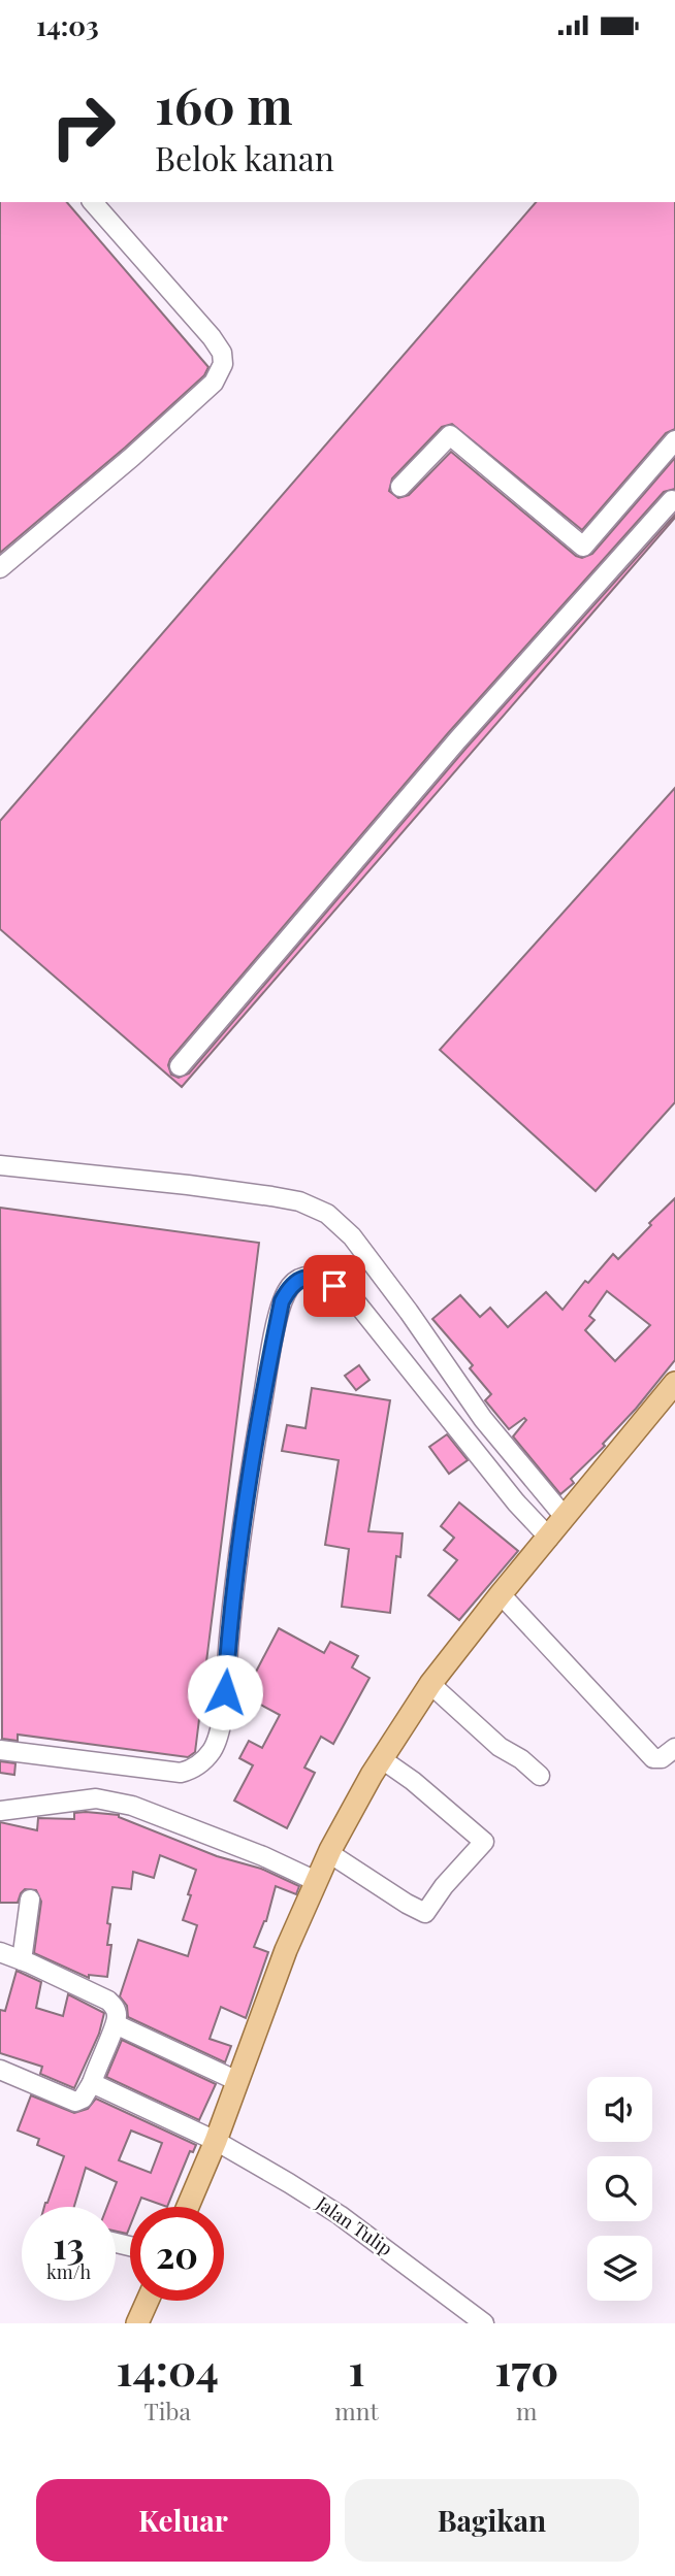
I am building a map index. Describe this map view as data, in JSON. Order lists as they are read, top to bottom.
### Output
{
  "streets": {
    "street": ["Jalan Tulip"]
  },
  "page": {
    "status": "14:03",
    "turn": ["160 m", "Belok kanan"],
    "speed": "13 km/h",
    "limit": "20",
    "eta": [
      "14:04",
      "Tiba",
      "1",
      "mnt",
      "170",
      "m"
    ],
    "buttons": ["Keluar", "Bagikan"]
  }
}
